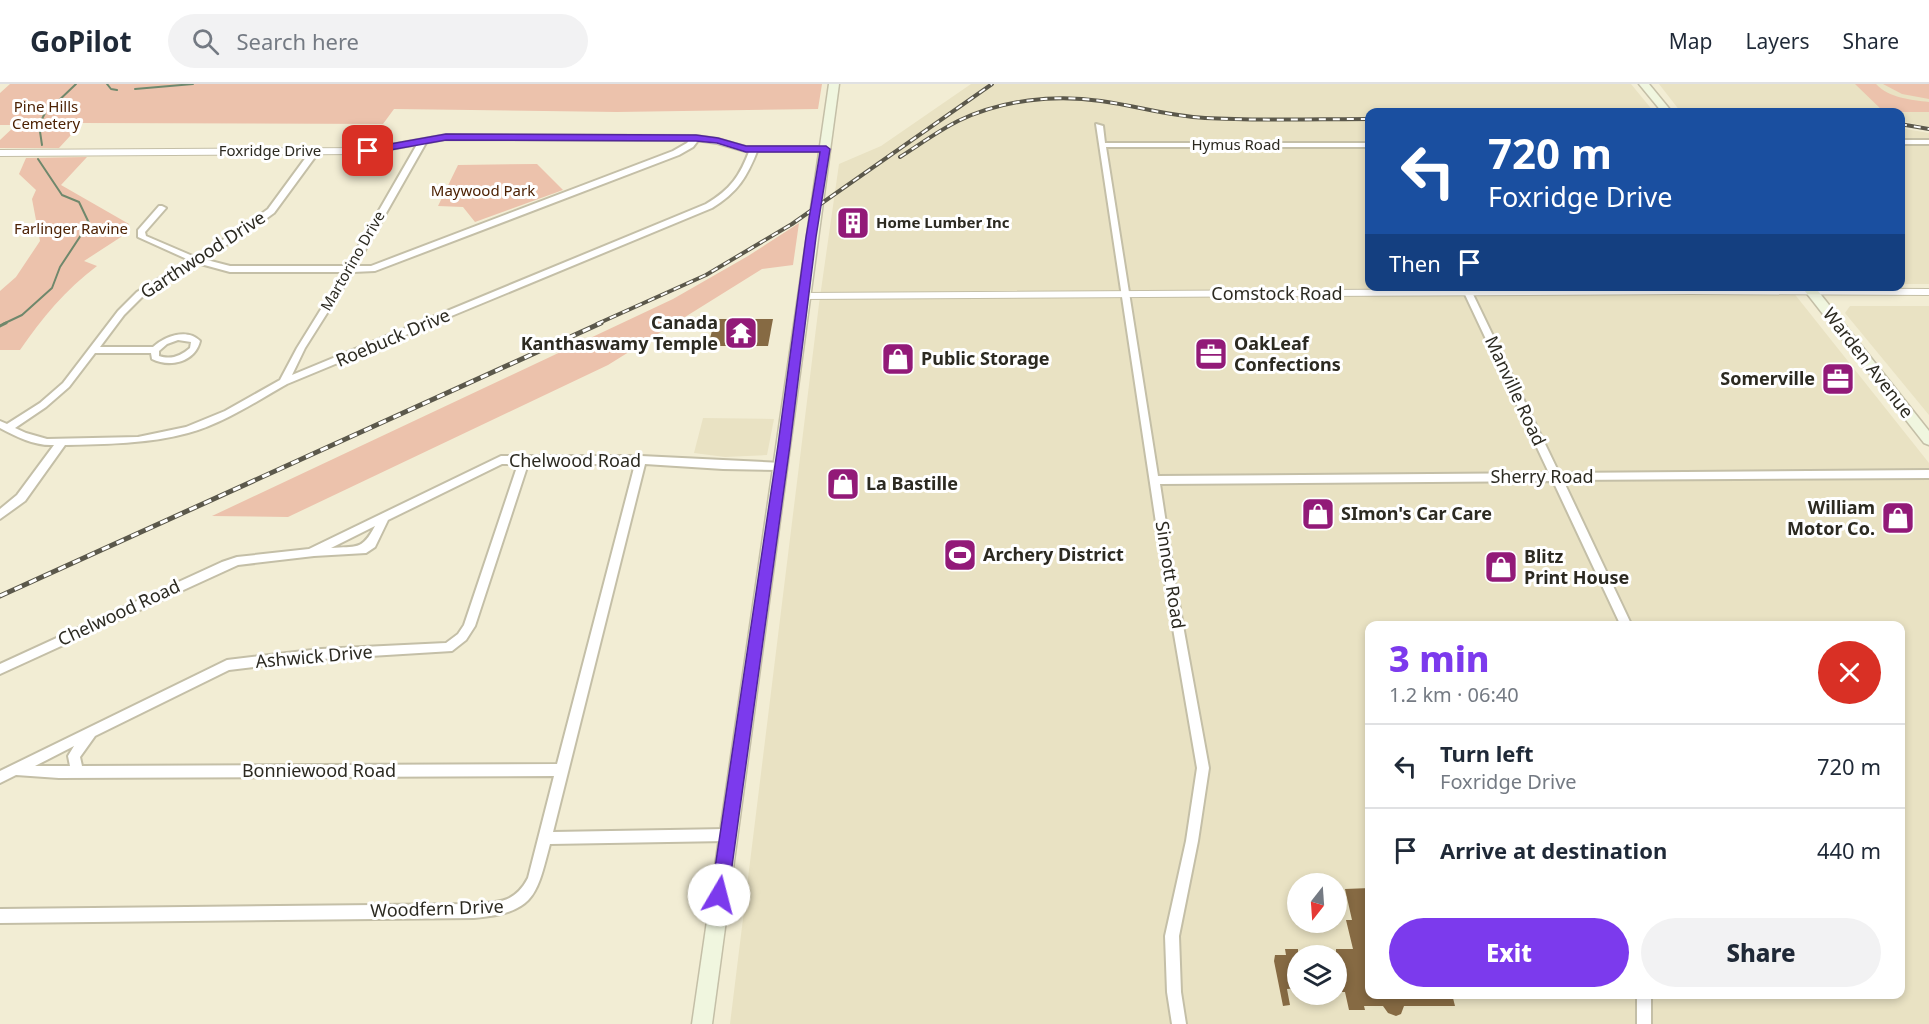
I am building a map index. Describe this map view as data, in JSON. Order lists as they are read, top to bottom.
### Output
{
  "streets": {
    "main road": ["Warden Avenue"],
    "street": [
      "Hymus Road",
      "Foxridge Drive",
      "Garthwood Drive",
      "Martorino Drive",
      "Comstock Road",
      "Roebuck Drive",
      "Manville Road",
      "Chelwood Road",
      "Sherry Road",
      "Sinnott Road",
      "Ashwick Drive",
      "Bonniewood Road",
      "Woodfern Drive"
    ]
  },
  "crossings": [
    ["Hymus Road", "Sinnott Road"],
    ["Foxridge Drive", "Garthwood Drive"],
    ["Foxridge Drive", "Martorino Drive"],
    ["Foxridge Drive", "Roebuck Drive"],
    ["Garthwood Drive", "Roebuck Drive"],
    ["Martorino Drive", "Roebuck Drive"],
    ["Comstock Road", "Sinnott Road"],
    ["Manville Road", "Sherry Road"],
    ["Chelwood Road", "Ashwick Drive"],
    ["Chelwood Road", "Woodfern Drive"],
    ["Sherry Road", "Sinnott Road"],
    ["Ashwick Drive", "Bonniewood Road"],
    ["Bonniewood Road", "Woodfern Drive"]
  ],
  "parks": ["Pine Hills Cemetery", "Maywood Park", "Farlinger Ravine"],
  "places": {
    "building": ["Home Lumber Inc"],
    "temple": ["Canada Kanthaswamy Temple"],
    "office": ["OakLeaf Confections", "Somerville"],
    "shop": [
      "Public Storage",
      "La Bastille",
      "SImon's Car Care",
      "William Motor Co.",
      "Blitz Print House"
    ],
    "sports": ["Archery District"]
  },
  "north": "bottom",
  "page": {
    "header": "GoPilot",
    "search": "Search here",
    "nav": ["Map", "Layers", "Share"],
    "turn": ["720 m", "Foxridge Drive"],
    "then": "Then",
    "heading": ["3 min", "1.2 km · 06:40"],
    "list": [
      {
        "name": "Turn left",
        "note": "Foxridge Drive",
        "value": "720 m"
      },
      {
        "name": "Arrive at destination",
        "value": "440 m"
      }
    ],
    "buttons": ["Exit", "Share"]
  }
}
